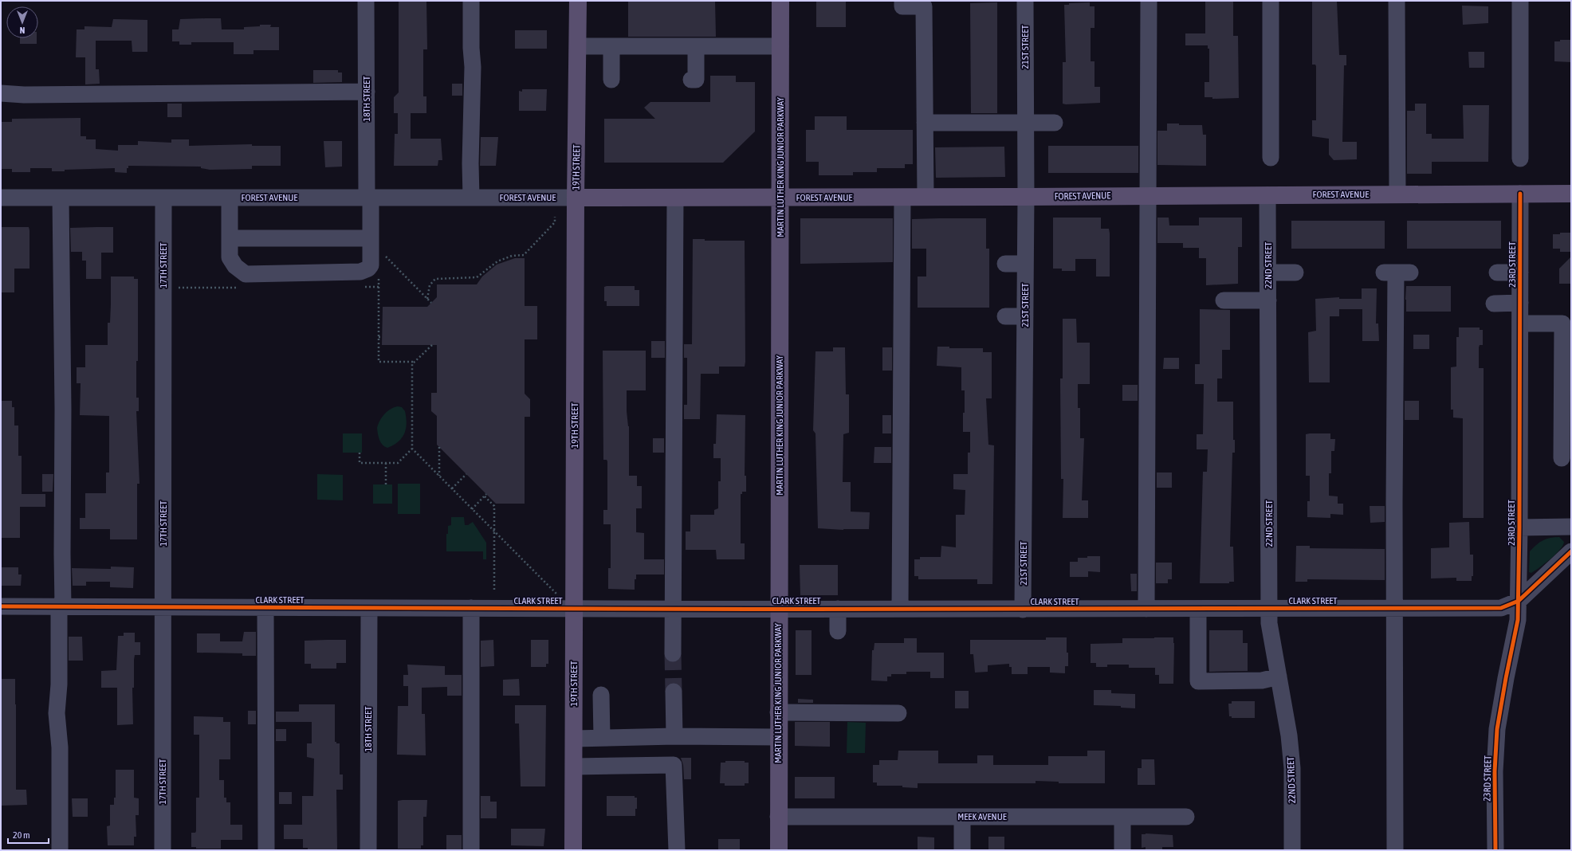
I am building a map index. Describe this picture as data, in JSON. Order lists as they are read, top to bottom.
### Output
{
  "streets": {
    "main road": ["19TH STREET", "MARTIN LUTHER KING JUNIOR PARKWAY", "FOREST AVENUE"],
    "street": [
      "21ST STREET",
      "18TH STREET",
      "23RD STREET",
      "17TH STREET",
      "22ND STREET",
      "CLARK STREET",
      "MEEK AVENUE"
    ]
  },
  "crossings": [
    ["21ST STREET", "FOREST AVENUE"],
    ["21ST STREET", "CLARK STREET"],
    ["18TH STREET", "FOREST AVENUE"],
    ["18TH STREET", "CLARK STREET"],
    ["19TH STREET", "FOREST AVENUE"],
    ["19TH STREET", "CLARK STREET"],
    ["MARTIN LUTHER KING JUNIOR PARKWAY", "FOREST AVENUE"],
    ["MARTIN LUTHER KING JUNIOR PARKWAY", "CLARK STREET"],
    ["MARTIN LUTHER KING JUNIOR PARKWAY", "MEEK AVENUE"],
    ["FOREST AVENUE", "23RD STREET"],
    ["FOREST AVENUE", "17TH STREET"],
    ["FOREST AVENUE", "22ND STREET"],
    ["23RD STREET", "CLARK STREET"],
    ["17TH STREET", "CLARK STREET"],
    ["22ND STREET", "CLARK STREET"]
  ],
  "scale_bar": "20 m",
  "north": "bottom"
}
